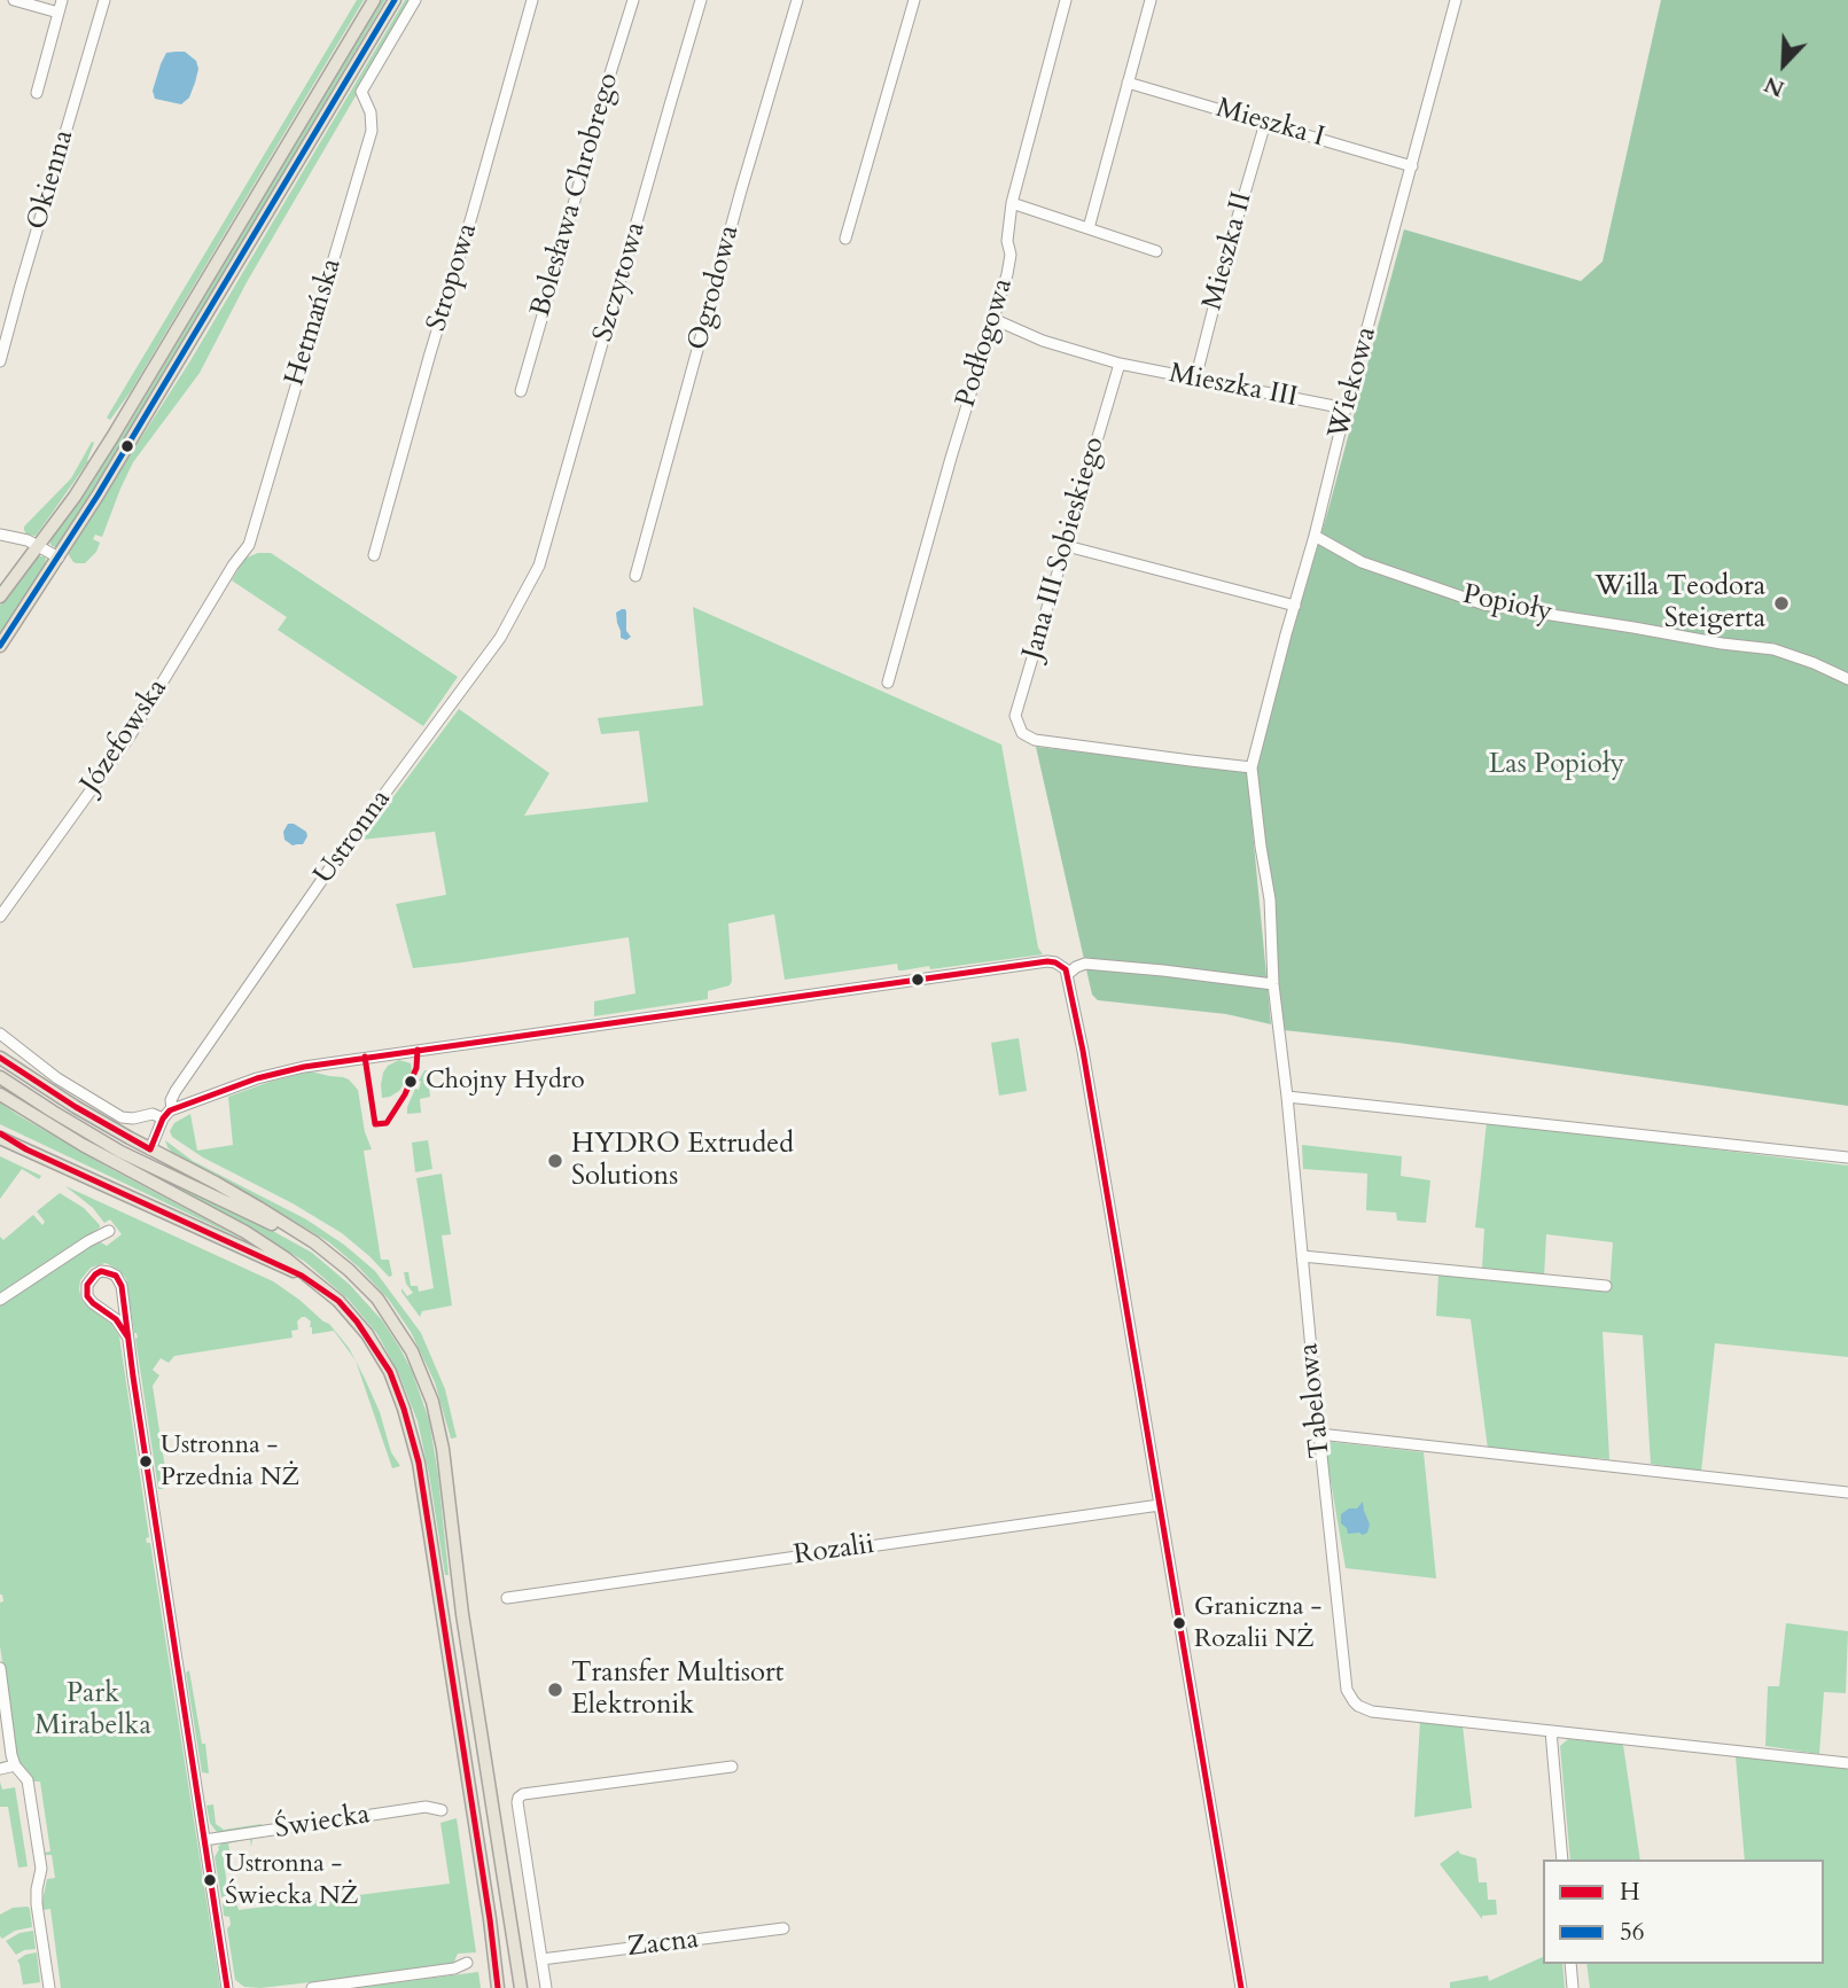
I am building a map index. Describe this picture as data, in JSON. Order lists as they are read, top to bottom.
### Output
{
  "streets": {
    "street": [
      "Mieszka I",
      "Okienna",
      "Bolesława Chrobrego",
      "Mieszka II",
      "Stropowa",
      "Szczytowa",
      "Ogrodowa",
      "Hetmańska",
      "Podłogowa",
      "Wiekowa",
      "Mieszka III",
      "Jana III Sobieskiego",
      "Popioły",
      "Józefowska",
      "Ustronna",
      "Tabelowa",
      "Rozalii",
      "Świecka",
      "Zacna"
    ]
  },
  "crossings": [
    ["Mieszka I", "Mieszka II"],
    ["Mieszka I", "Wiekowa"],
    ["Mieszka II", "Mieszka III"],
    ["Szczytowa", "Ustronna"],
    ["Hetmańska", "Józefowska"],
    ["Podłogowa", "Mieszka III"],
    ["Wiekowa", "Mieszka III"],
    ["Wiekowa", "Jana III Sobieskiego"],
    ["Wiekowa", "Popioły"],
    ["Wiekowa", "Tabelowa"],
    ["Mieszka III", "Jana III Sobieskiego"],
    ["Jana III Sobieskiego", "Tabelowa"]
  ],
  "parks": ["Las Popioły", "Park Mirabelka"],
  "places": [
    "Willa Teodora Steigerta",
    "Chojny Hydro",
    "HYDRO Extruded Solutions",
    "Ustronna - Przednia NŻ",
    "Graniczna - Rozalii NŻ",
    "Transfer Multisort Elektronik",
    "Ustronna - Świecka NŻ"
  ],
  "lines": ["transit line 56", "transit line H"],
  "legend": ["H", "56"],
  "north": "bottom left"
}
